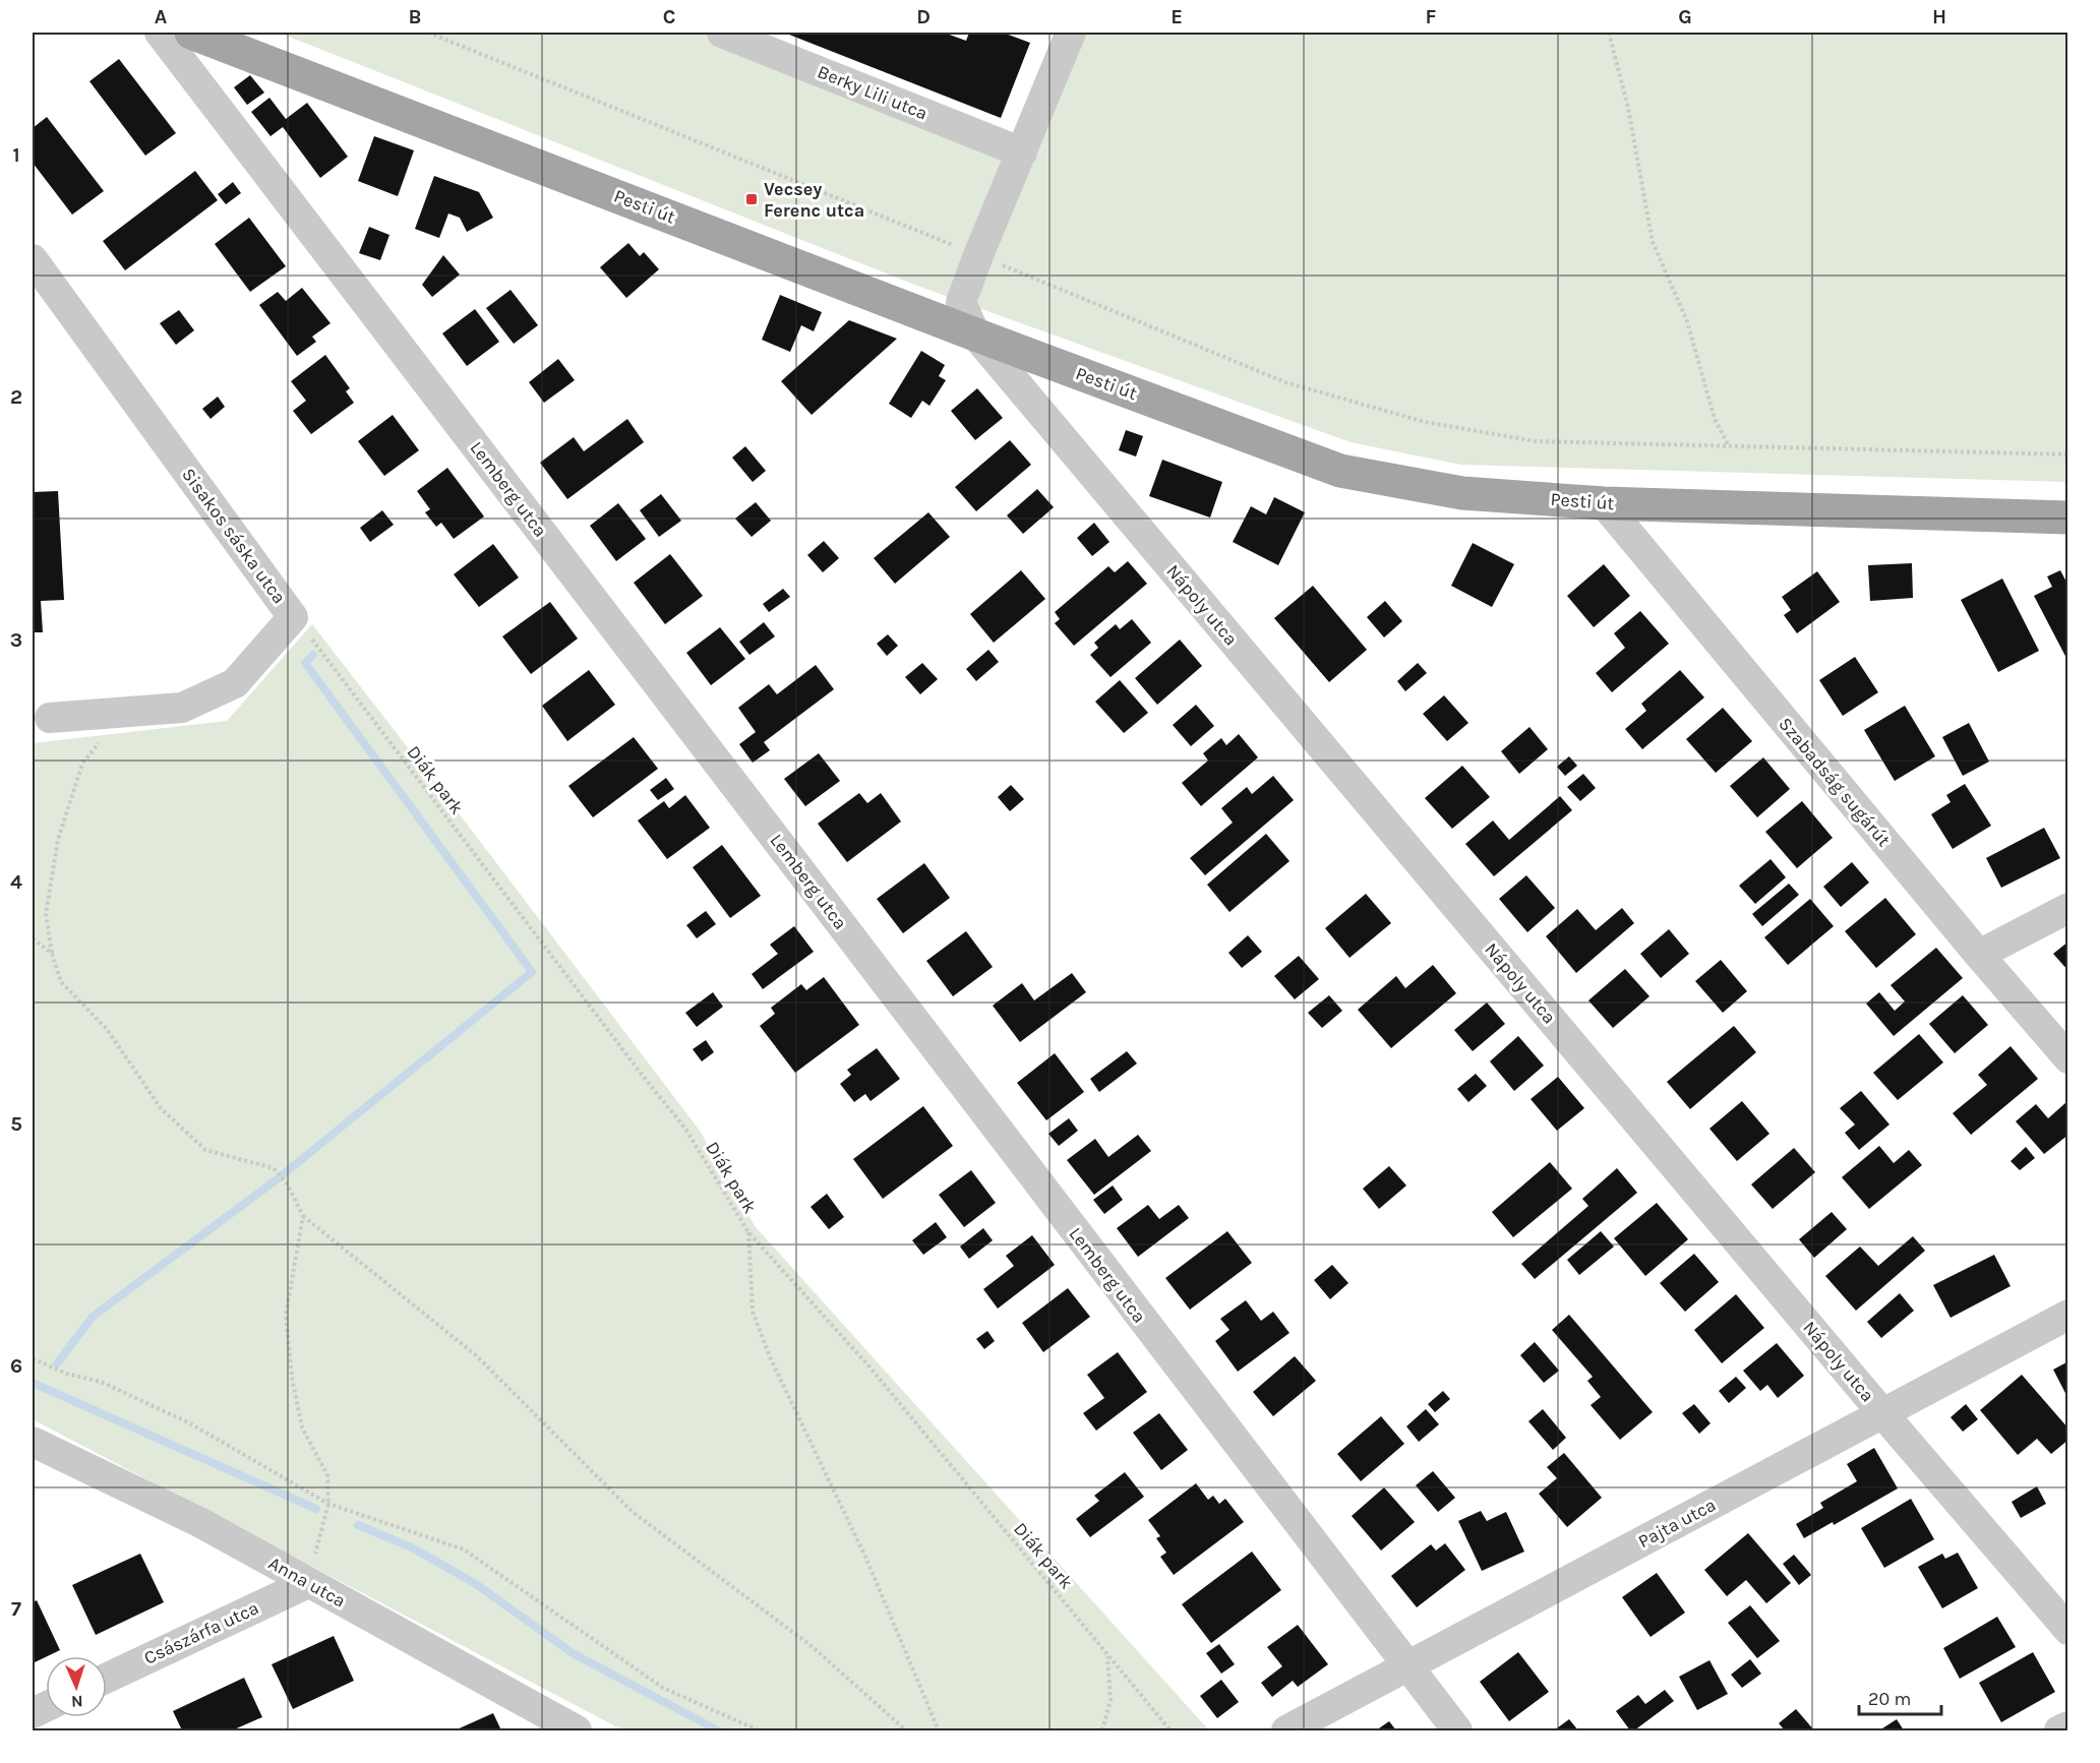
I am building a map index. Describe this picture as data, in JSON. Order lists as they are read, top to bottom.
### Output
{
  "streets": {
    "main road": ["Pesti út"],
    "street": [
      "Berky Lili utca",
      "Lemberg utca",
      "Sisakos sáska utca",
      "Nápoly utca",
      "Szabadság sugárút",
      "Pajta utca",
      "Anna utca",
      "Császárfa utca"
    ],
    "path": ["Diák park"]
  },
  "crossings": [
    ["Pesti út", "Nápoly utca"],
    ["Pesti út", "Szabadság sugárút"],
    ["Lemberg utca", "Pajta utca"],
    ["Sisakos sáska utca", "Diák park"],
    ["Nápoly utca", "Pajta utca"],
    ["Anna utca", "Császárfa utca"]
  ],
  "places": {
    "transit": ["Vecsey Ferenc utca"]
  },
  "scale_bar": "20 m",
  "north": "bottom",
  "grid": {
    "columns": [
      "A",
      "B",
      "C",
      "D",
      "E",
      "F",
      "G",
      "H"
    ],
    "rows": [
      "1",
      "2",
      "3",
      "4",
      "5",
      "6",
      "7"
    ]
  }
}
